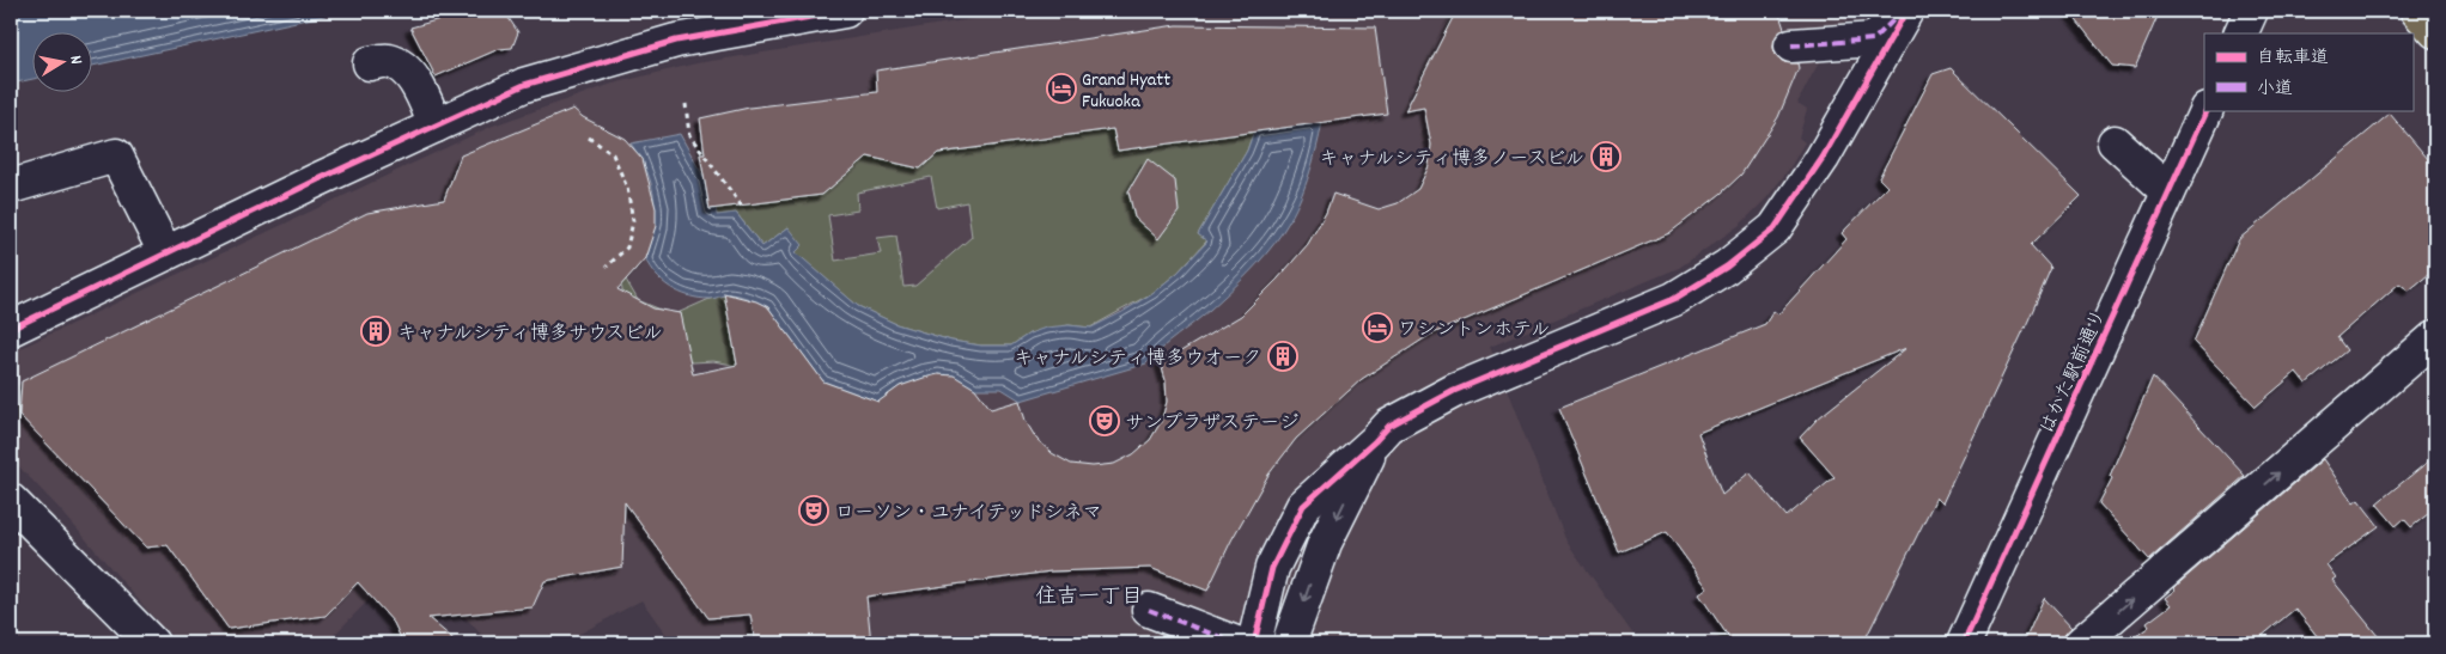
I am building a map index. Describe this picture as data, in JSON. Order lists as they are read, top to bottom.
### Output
{
  "streets": {
    "street": ["はかた駅前通り"]
  },
  "districts": ["住吉一丁目"],
  "places": {
    "hotel": ["Grand Hyatt Fukuoka", "ワシントンホテル"],
    "building": ["キャナルシティ博多ノースビル", "キャナルシティ博多サウスビル", "キャナルシティ博多ウオーク"],
    "theatre": ["サンプラザステージ", "ローソン・ユナイテッドシネマ"]
  },
  "legend": ["自転車道", "小道"],
  "north": "right"
}
